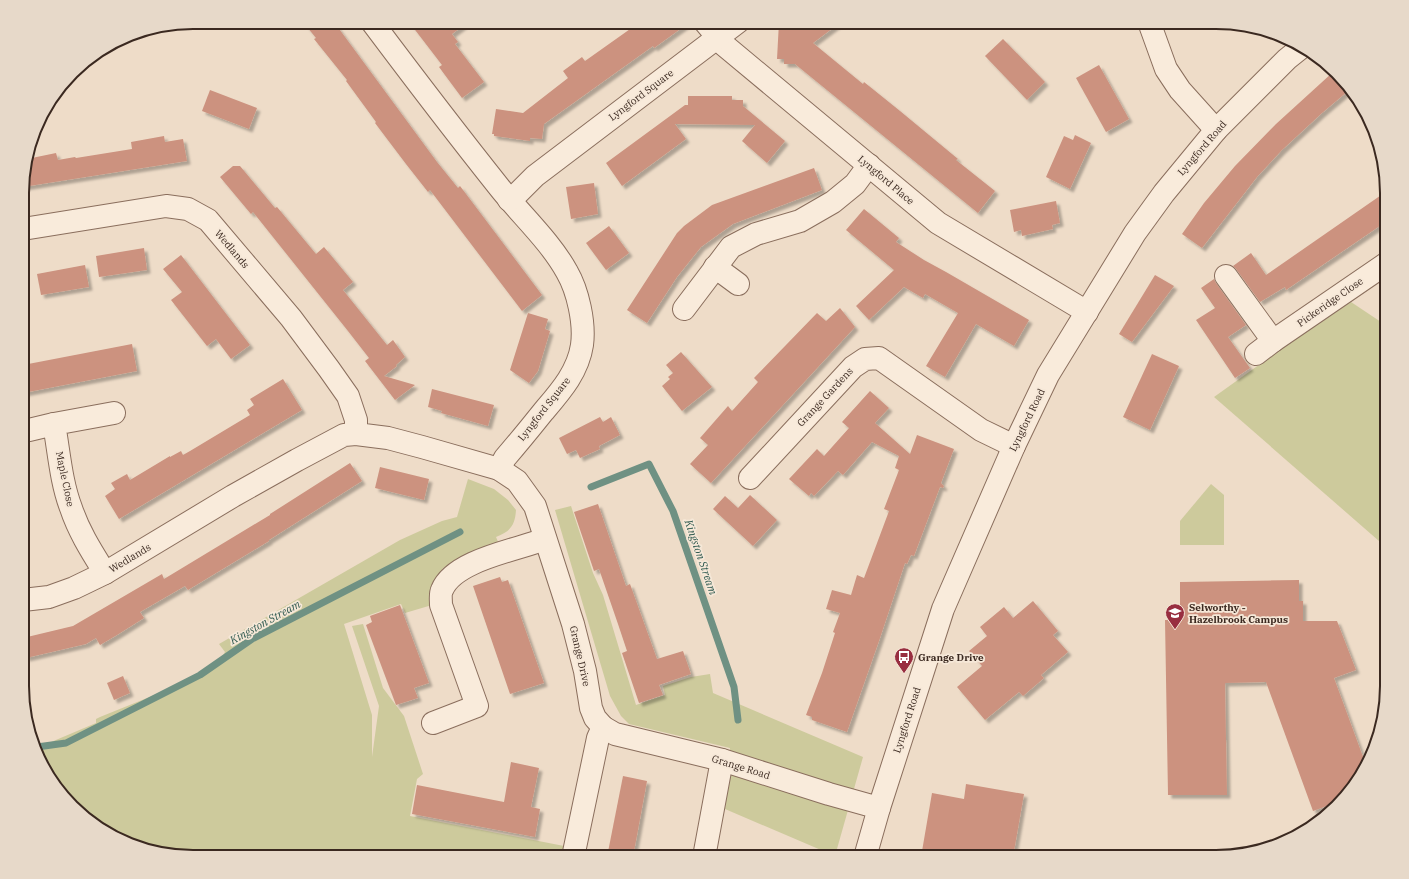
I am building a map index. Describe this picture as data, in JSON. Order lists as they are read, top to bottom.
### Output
{
  "streets": {
    "street": [
      "Lyngford Square",
      "Lyngford Road",
      "Lyngford Place",
      "Wedlands",
      "Pickeridge Close",
      "Grange Gardens",
      "Maple Close",
      "Grange Drive",
      "Grange Road"
    ]
  },
  "crossings": [
    ["Lyngford Square", "Lyngford Place"],
    ["Lyngford Square", "Wedlands"],
    ["Lyngford Square", "Grange Drive"],
    ["Lyngford Road", "Lyngford Place"],
    ["Lyngford Road", "Grange Gardens"],
    ["Lyngford Road", "Grange Road"],
    ["Wedlands", "Maple Close"],
    ["Wedlands", "Grange Drive"],
    ["Grange Drive", "Grange Road"]
  ],
  "water": ["Kingston Stream"],
  "places": {
    "school or university": ["Selworthy - Hazelbrook Campus"],
    "bus stop": ["Grange Drive"]
  }
}
